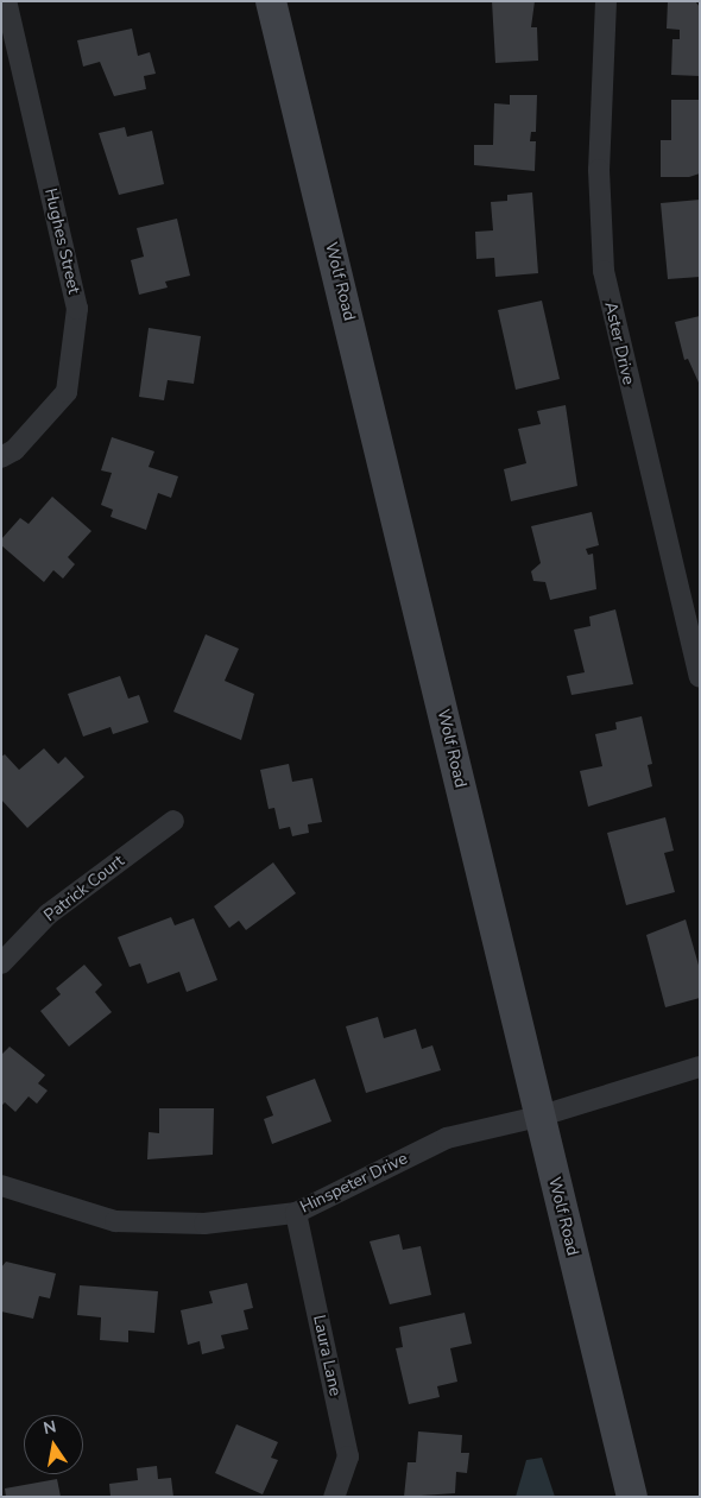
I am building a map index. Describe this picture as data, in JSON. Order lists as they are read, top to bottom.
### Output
{
  "streets": {
    "main road": ["Wolf Road"],
    "street": [
      "Hughes Street",
      "Aster Drive",
      "Patrick Court",
      "Hinspeter Drive",
      "Laura Lane"
    ]
  },
  "crossings": [
    ["Wolf Road", "Hinspeter Drive"],
    ["Hinspeter Drive", "Laura Lane"]
  ],
  "north": "top"
}
